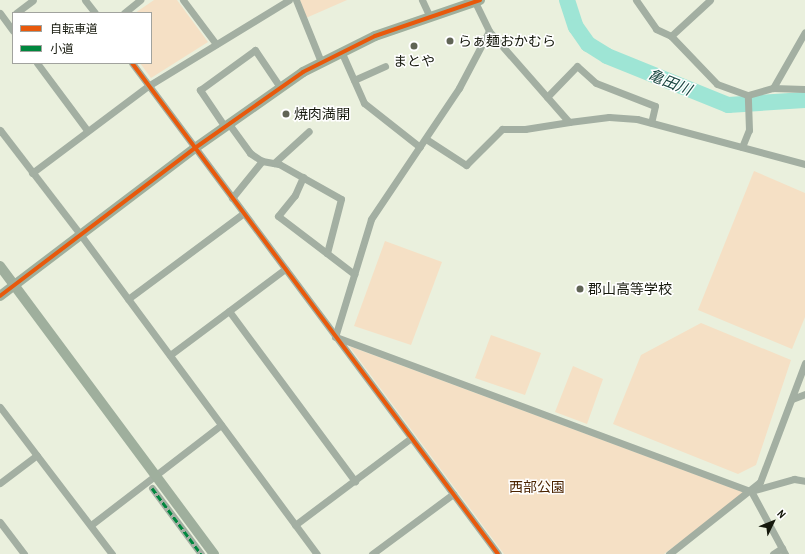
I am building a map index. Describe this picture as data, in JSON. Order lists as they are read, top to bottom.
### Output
{
  "water": ["亀田川"],
  "parks": ["西部公園"],
  "places": [
    "らぁ麺おかむら",
    "まとや",
    "焼肉満開",
    "郡山高等学校"
  ],
  "legend": ["自転車道", "小道"],
  "north": "top right"
}
